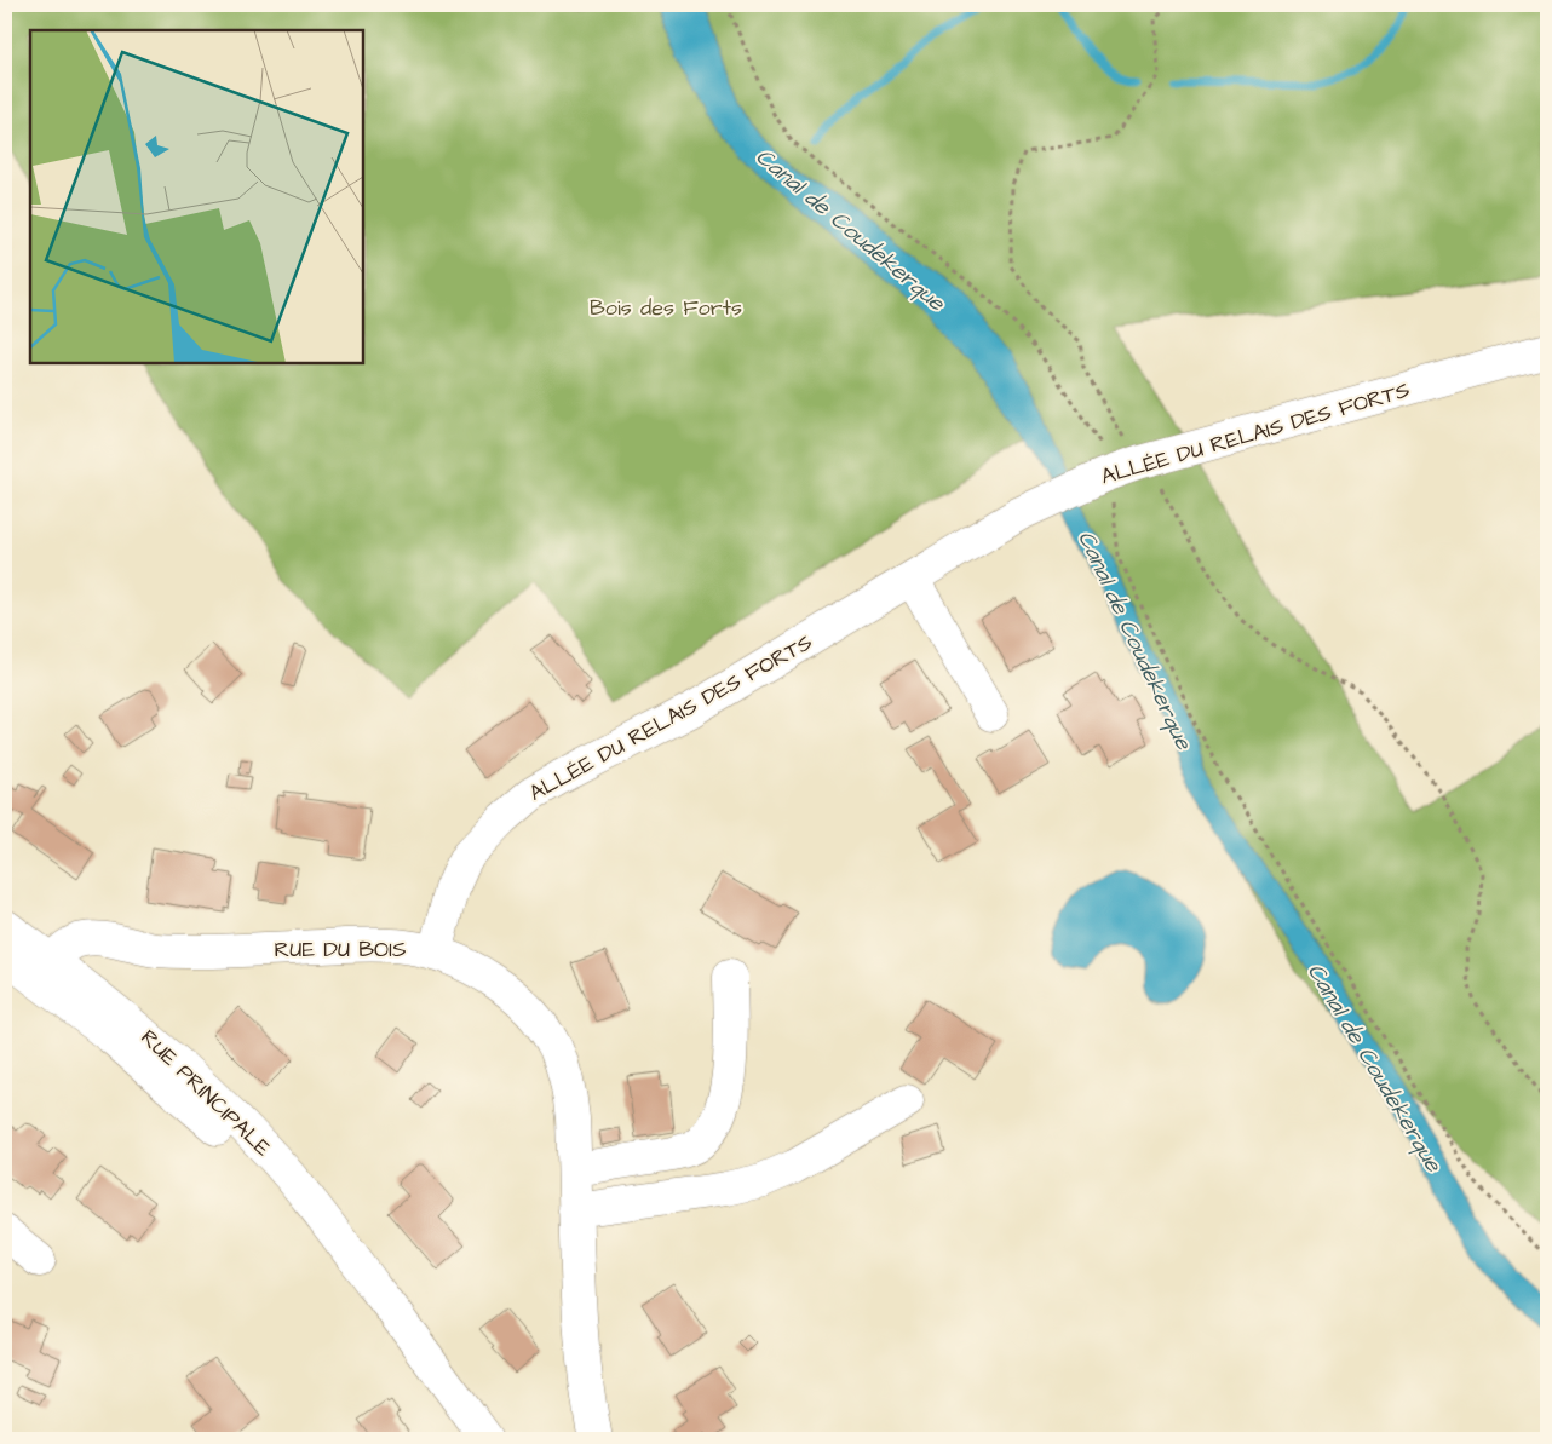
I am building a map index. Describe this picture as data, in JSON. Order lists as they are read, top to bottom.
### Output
{
  "streets": {
    "street": ["ALLÉE DU RELAIS DES FORTS", "RUE DU BOIS", "RUE PRINCIPALE"]
  },
  "crossings": [
    ["ALLÉE DU RELAIS DES FORTS", "RUE DU BOIS"],
    ["RUE DU BOIS", "RUE PRINCIPALE"]
  ],
  "water": ["Canal de Coudekerque"],
  "parks": ["Bois des Forts"]
}
